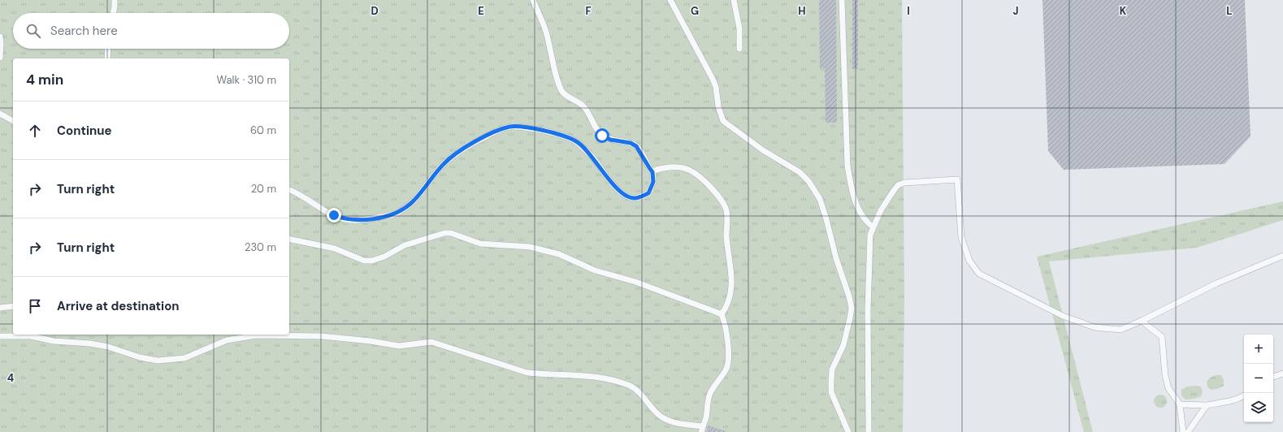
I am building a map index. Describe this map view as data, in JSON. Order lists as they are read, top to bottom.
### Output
{
  "page": {
    "search": "Search here",
    "heading": ["4 min", "Walk · 310 m"],
    "list": [
      ["Continue", "60 m"],
      ["Turn right", "20 m"],
      ["Turn right", "230 m"],
      "Arrive at destination"
    ],
    "map_buttons": ["+", "−"]
  },
  "grid": {
    "columns": [
      "D",
      "E",
      "F",
      "G",
      "H",
      "I",
      "J",
      "K",
      "L"
    ],
    "rows": ["4"]
  }
}
